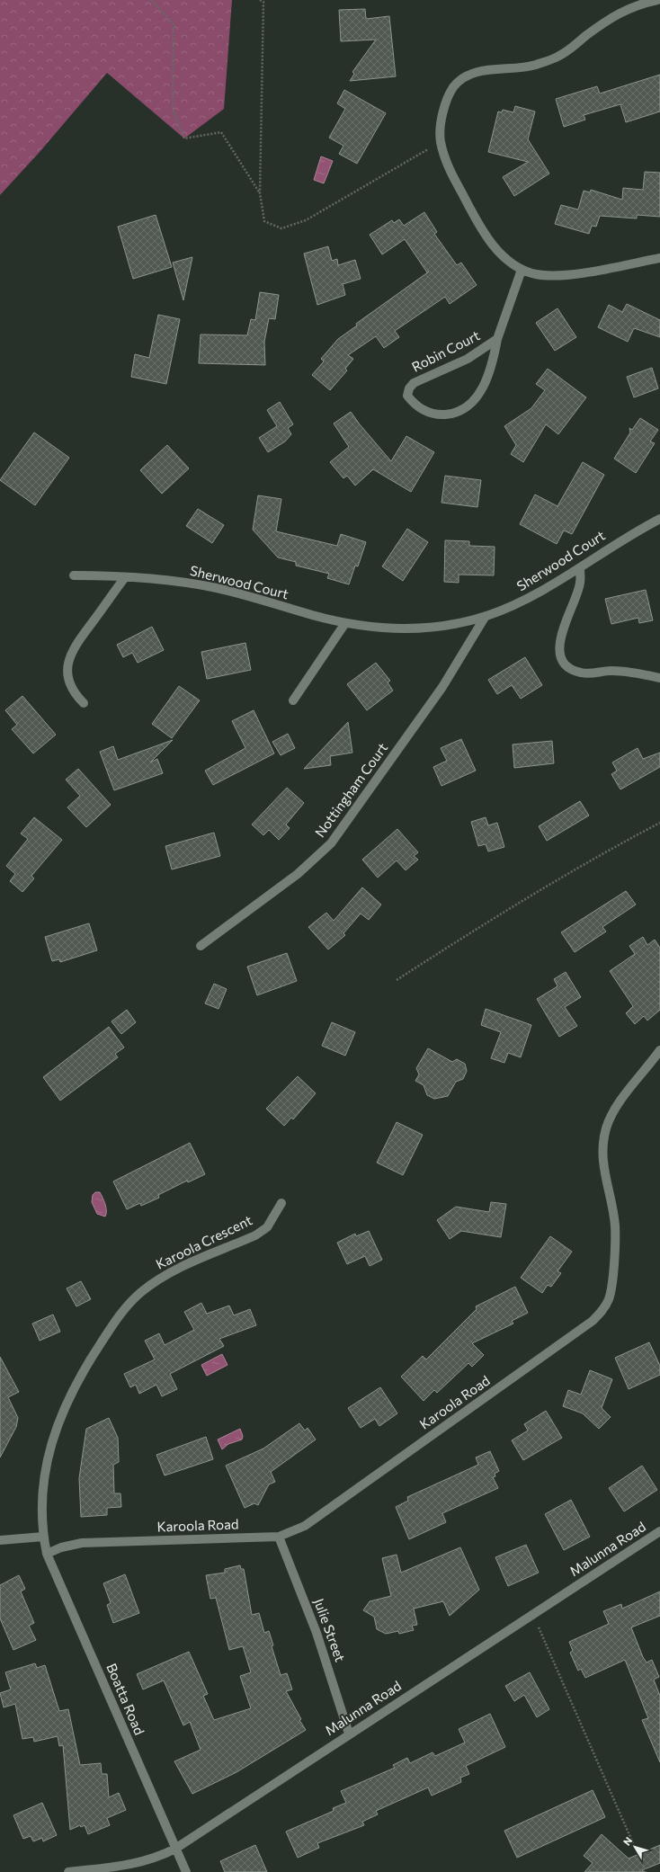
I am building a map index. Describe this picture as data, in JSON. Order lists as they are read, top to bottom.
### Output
{
  "streets": {
    "street": [
      "Robin Court",
      "Sherwood Court",
      "Nottingham Court",
      "Karoola Crescent",
      "Karoola Road",
      "Malunna Road",
      "Julie Street",
      "Boatta Road"
    ]
  },
  "crossings": [
    ["Sherwood Court", "Nottingham Court"],
    ["Karoola Crescent", "Boatta Road"],
    ["Karoola Road", "Julie Street"],
    ["Karoola Road", "Boatta Road"],
    ["Malunna Road", "Julie Street"],
    ["Malunna Road", "Boatta Road"]
  ],
  "north": "top left"
}
